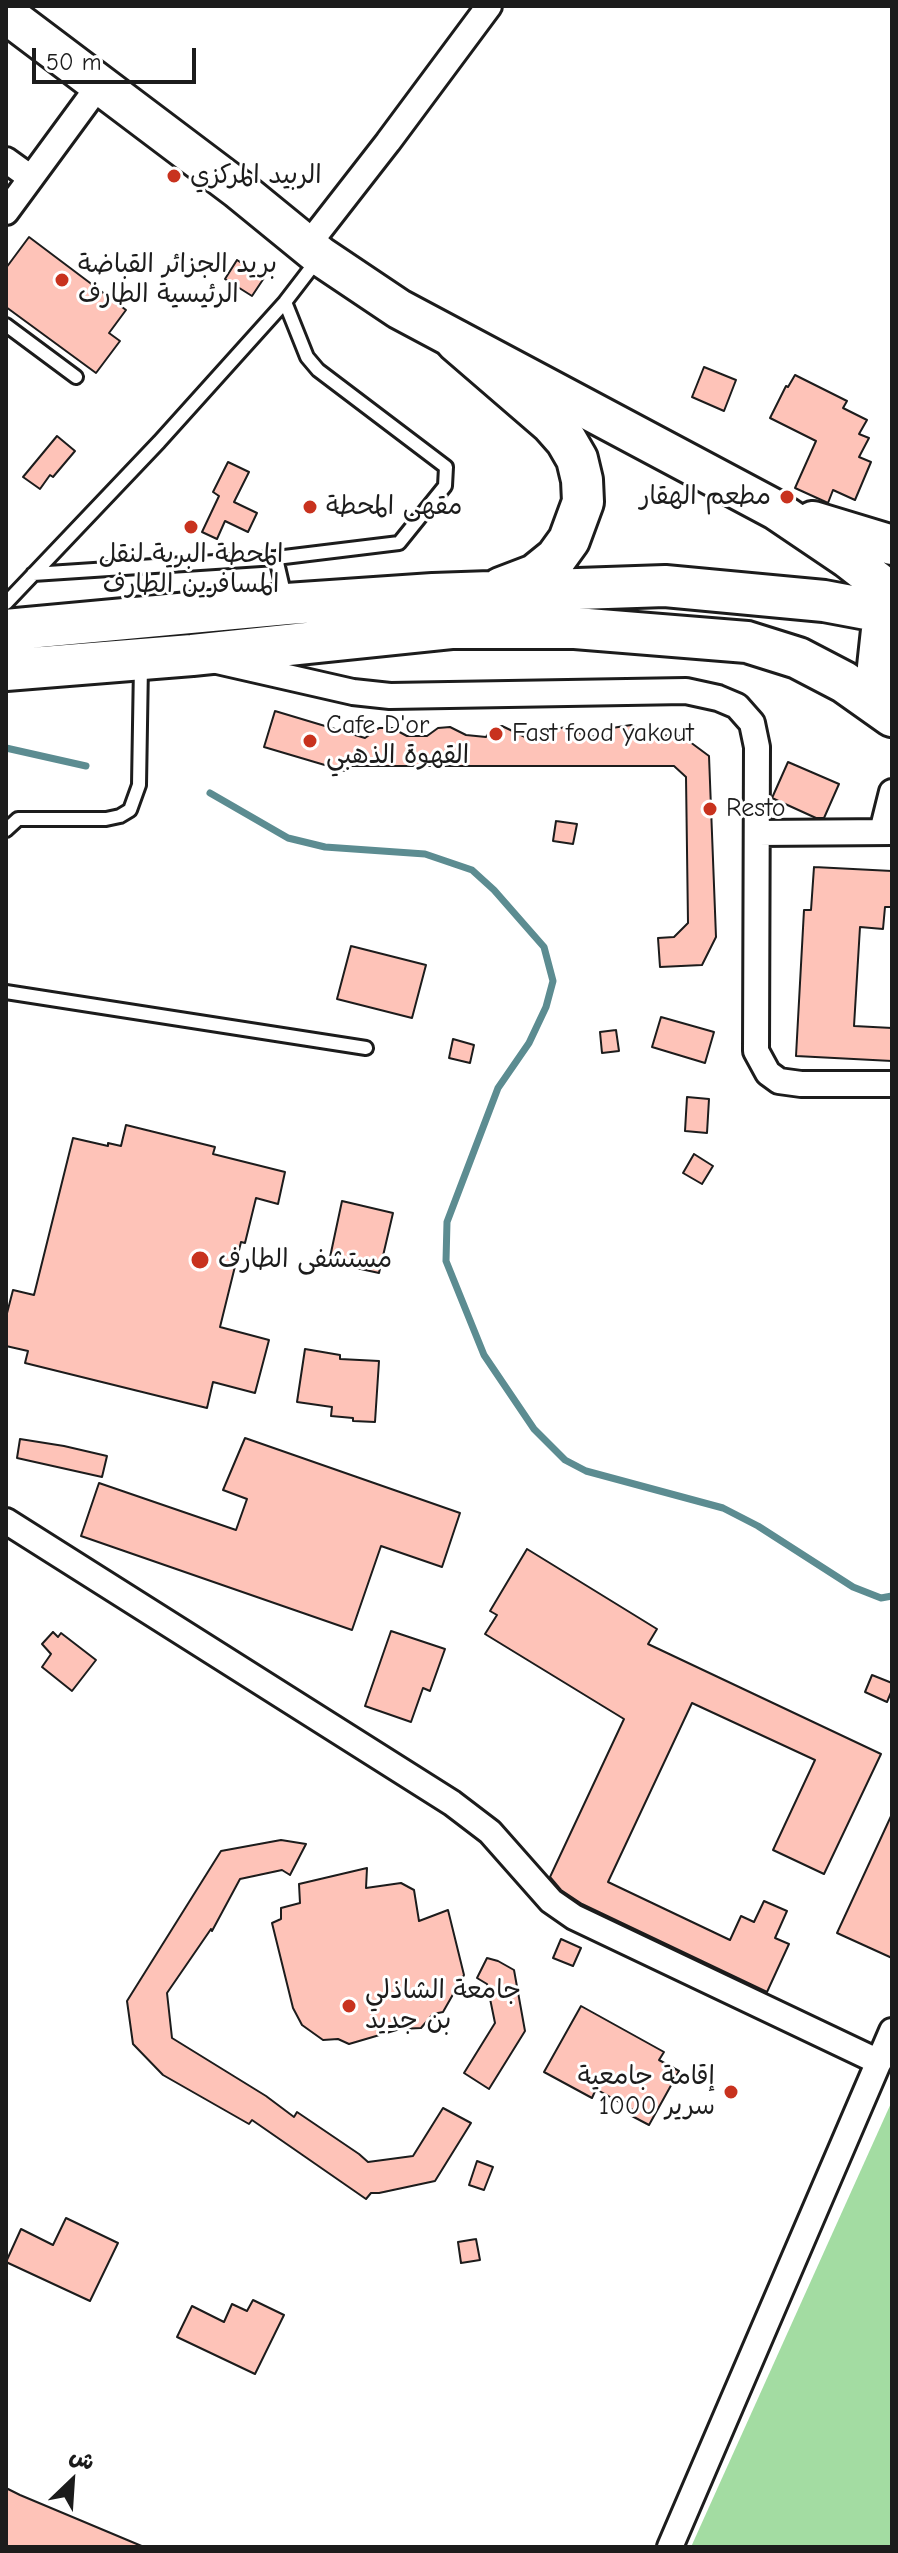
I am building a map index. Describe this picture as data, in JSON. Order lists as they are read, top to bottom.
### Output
{
  "places": [
    "الربيد المركزي",
    "بريد الجزائر القباضة الرئيسية الطارف",
    "مطعم الهقار",
    "مقهى المحطة",
    "المحطة البرية لنقل المسافرين الطارف",
    "Fast food yakout",
    "Cafe D'or القهوة الذهبي",
    "Resto",
    "مستشفى الطارف",
    "جامعة الشاذلي بن جديد",
    "إقامة جامعية 1000 سرير"
  ],
  "scale_bar": "50 m",
  "north": "top right"
}
